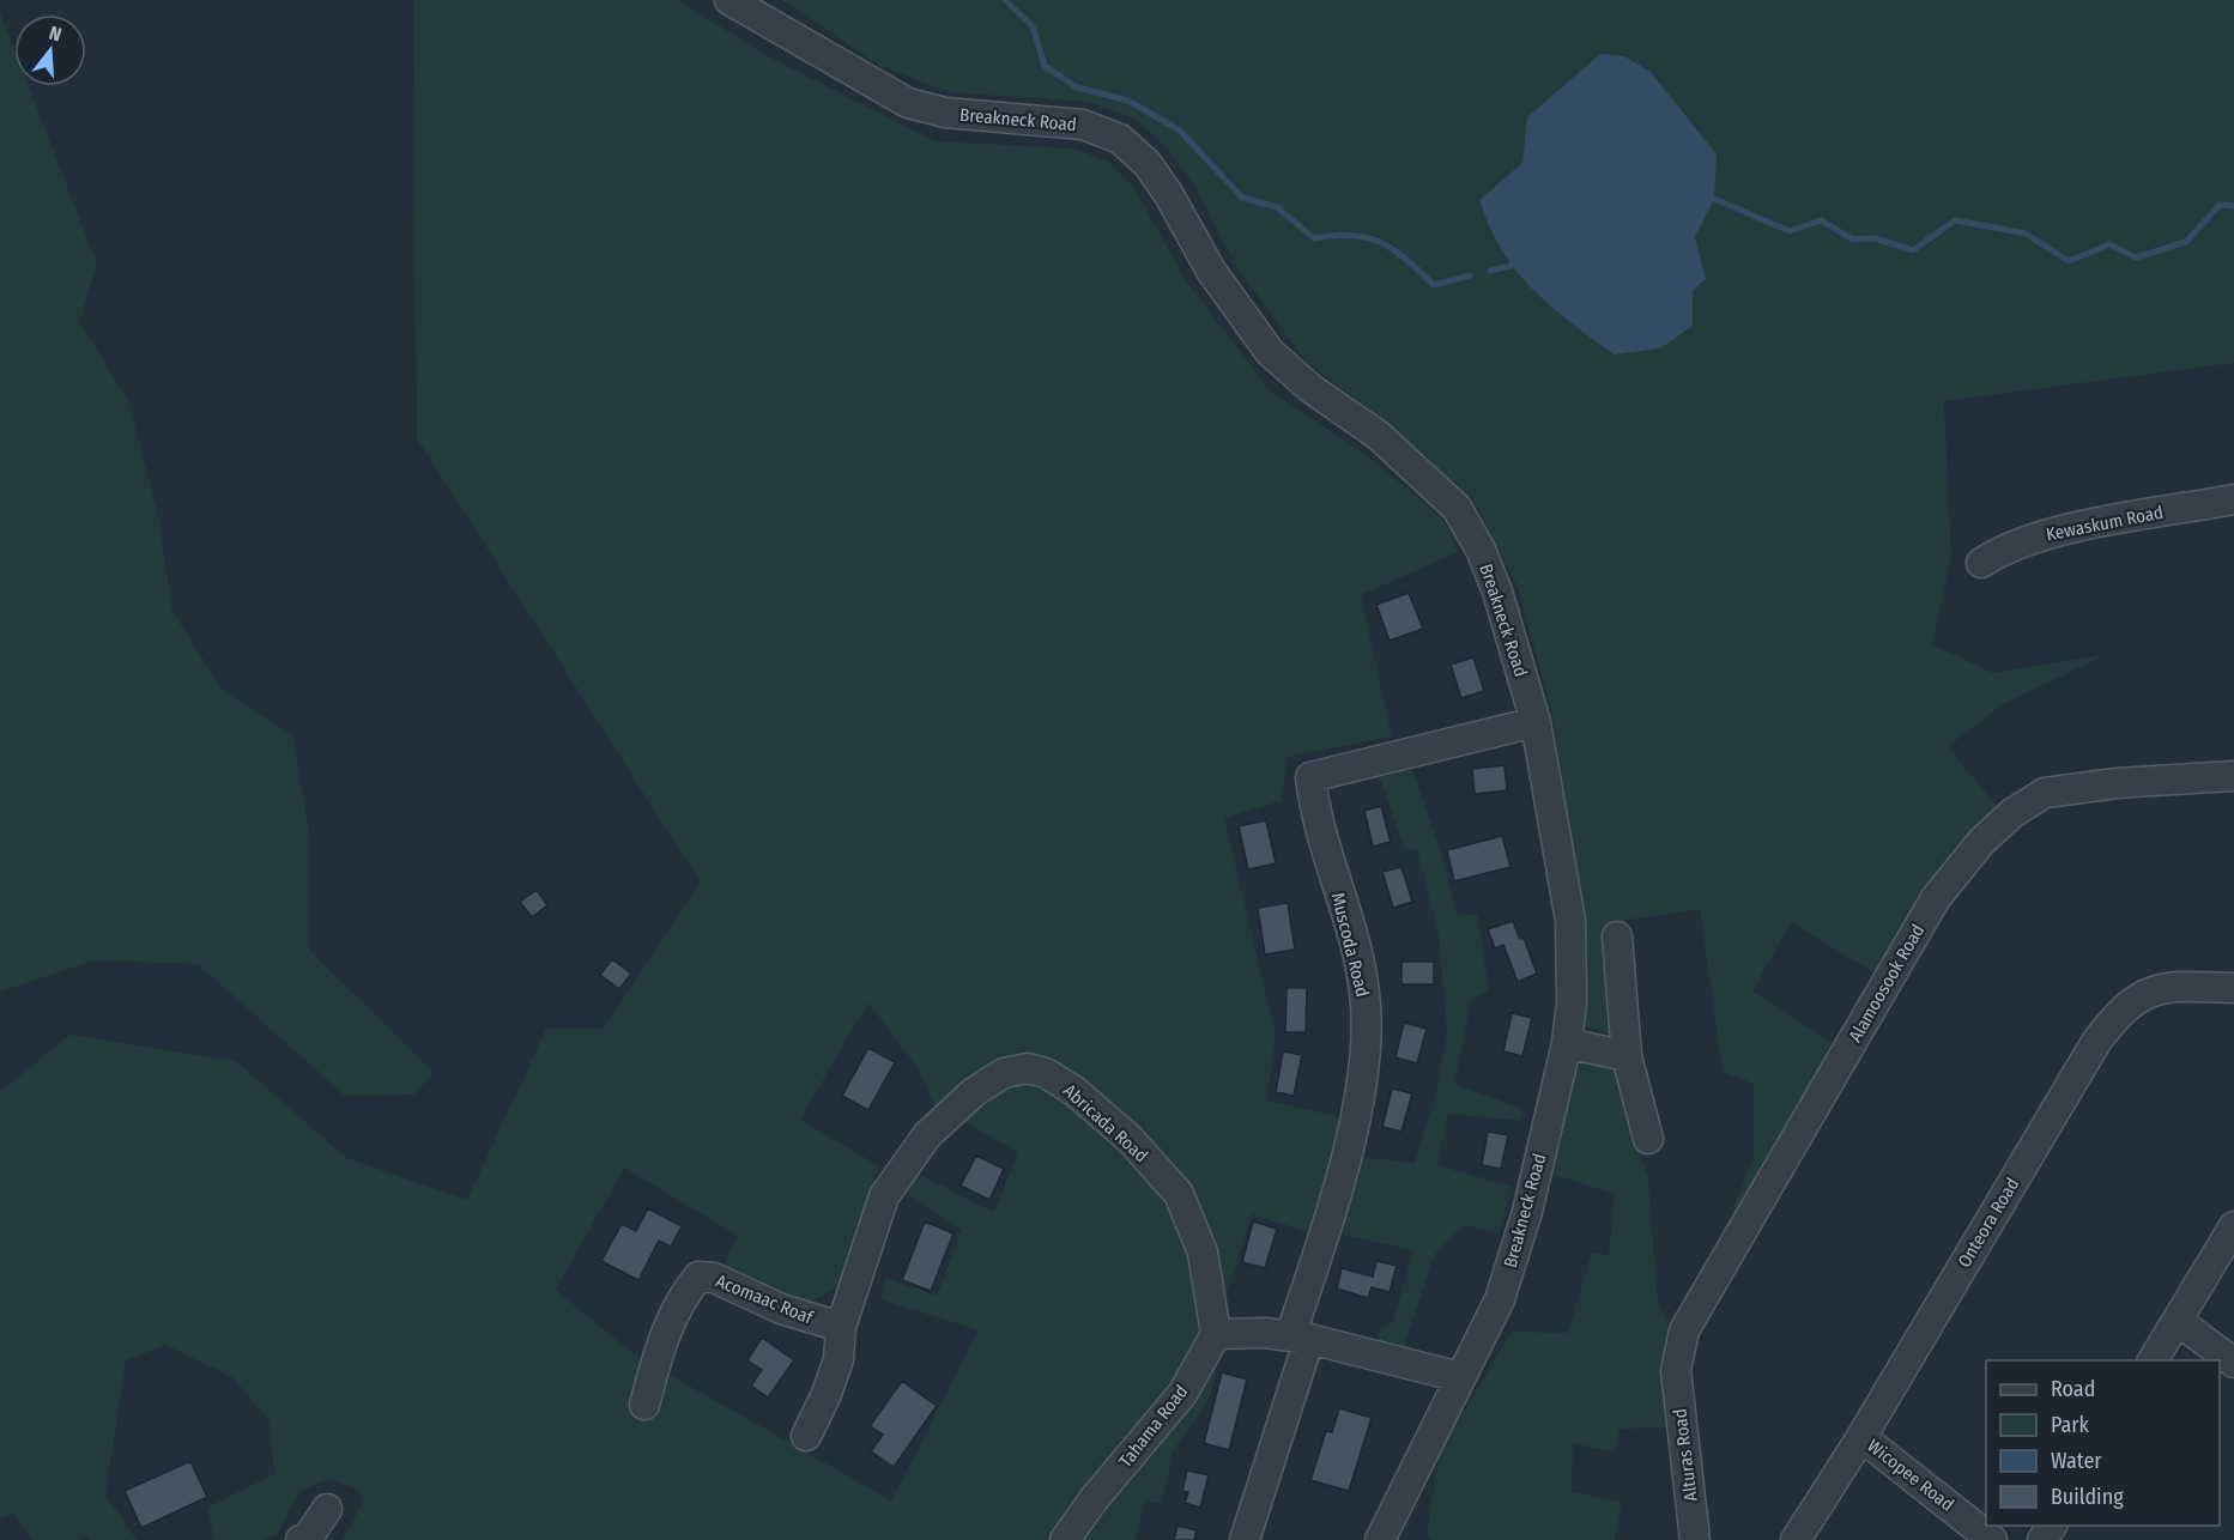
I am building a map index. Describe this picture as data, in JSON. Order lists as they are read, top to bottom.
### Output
{
  "streets": {
    "street": [
      "Breakneck Road",
      "Kewaskum Road",
      "Muscoda Road",
      "Alamoosook Road",
      "Abricada Road",
      "Onteora Road",
      "Acomaac Roaf",
      "Tahama Road",
      "Alturas Road",
      "Wicopee Road"
    ]
  },
  "crossings": [
    ["Breakneck Road", "Muscoda Road"],
    ["Alamoosook Road", "Alturas Road"],
    ["Abricada Road", "Acomaac Roaf"],
    ["Abricada Road", "Tahama Road"],
    ["Onteora Road", "Wicopee Road"]
  ],
  "legend": [
    "Road",
    "Park",
    "Water",
    "Building"
  ],
  "north": "top"
}
